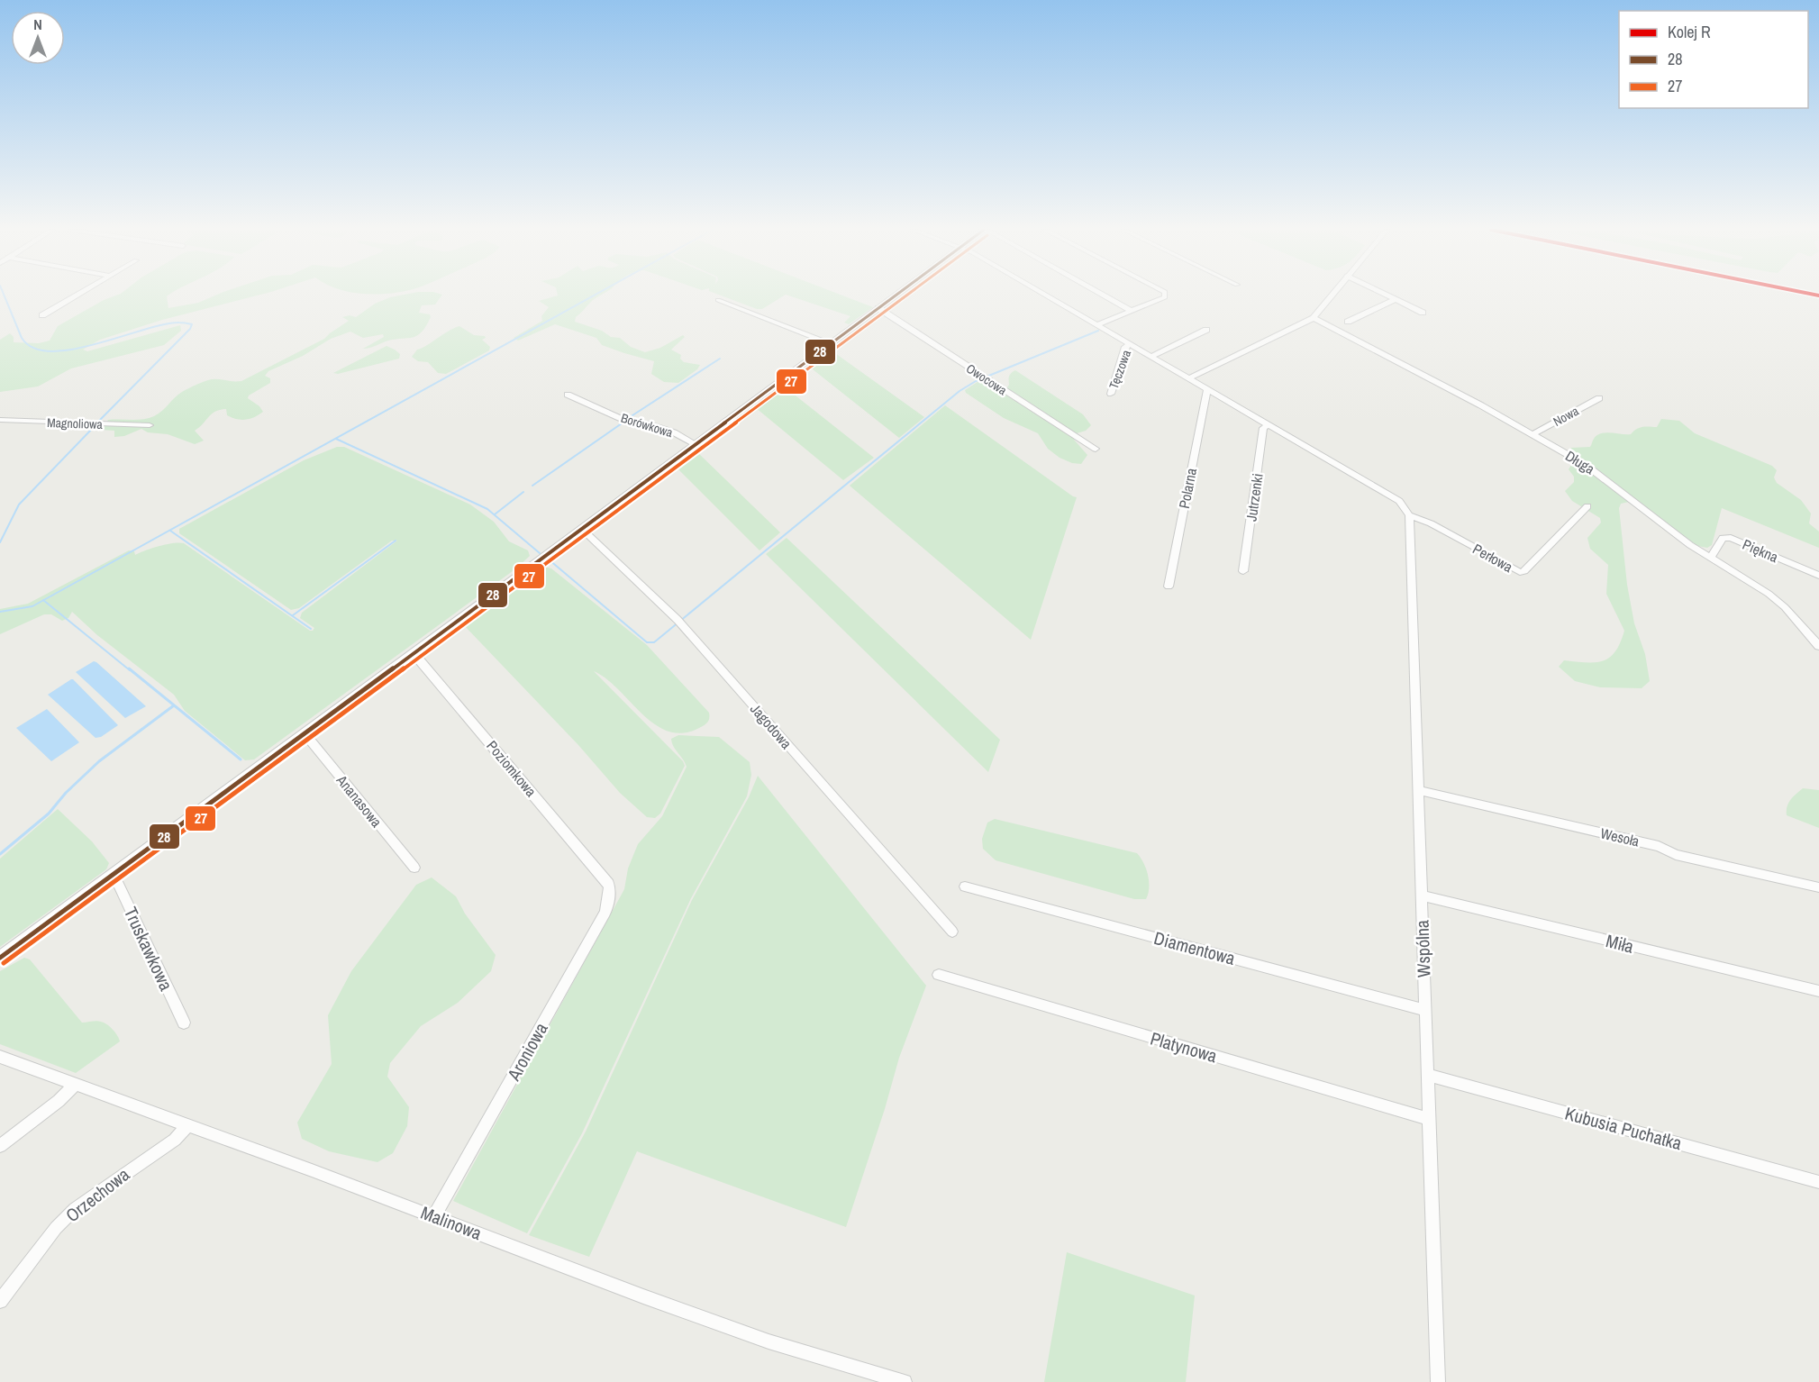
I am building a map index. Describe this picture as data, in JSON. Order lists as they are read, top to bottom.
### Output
{
  "streets": {
    "street": [
      "Tęczowa",
      "Owocowa",
      "Nowa",
      "Magnoliowa",
      "Borówkowa",
      "Długa",
      "Polarna",
      "Jutrzenki",
      "Piękna",
      "Perłowa",
      "Jagodowa",
      "Poziomkowa",
      "Ananasowa",
      "Wesoła",
      "Miła",
      "Diamentowa",
      "Truskawkowa",
      "Wspólna",
      "Platynowa",
      "Aroniowa",
      "Kubusia Puchatka",
      "Orzechowa",
      "Malinowa"
    ]
  },
  "crossings": [
    ["Nowa", "Długa"],
    ["Długa", "Piękna"],
    ["Perłowa", "Wspólna"],
    ["Poziomkowa", "Aroniowa"],
    ["Wesoła", "Wspólna"],
    ["Miła", "Wspólna"],
    ["Diamentowa", "Wspólna"],
    ["Wspólna", "Platynowa"],
    ["Wspólna", "Kubusia Puchatka"],
    ["Aroniowa", "Malinowa"],
    ["Orzechowa", "Malinowa"]
  ],
  "lines": ["rail line R", "transit line 28", "transit line 27"],
  "legend": ["Kolej R", "28", "27"],
  "north": "top"
}
